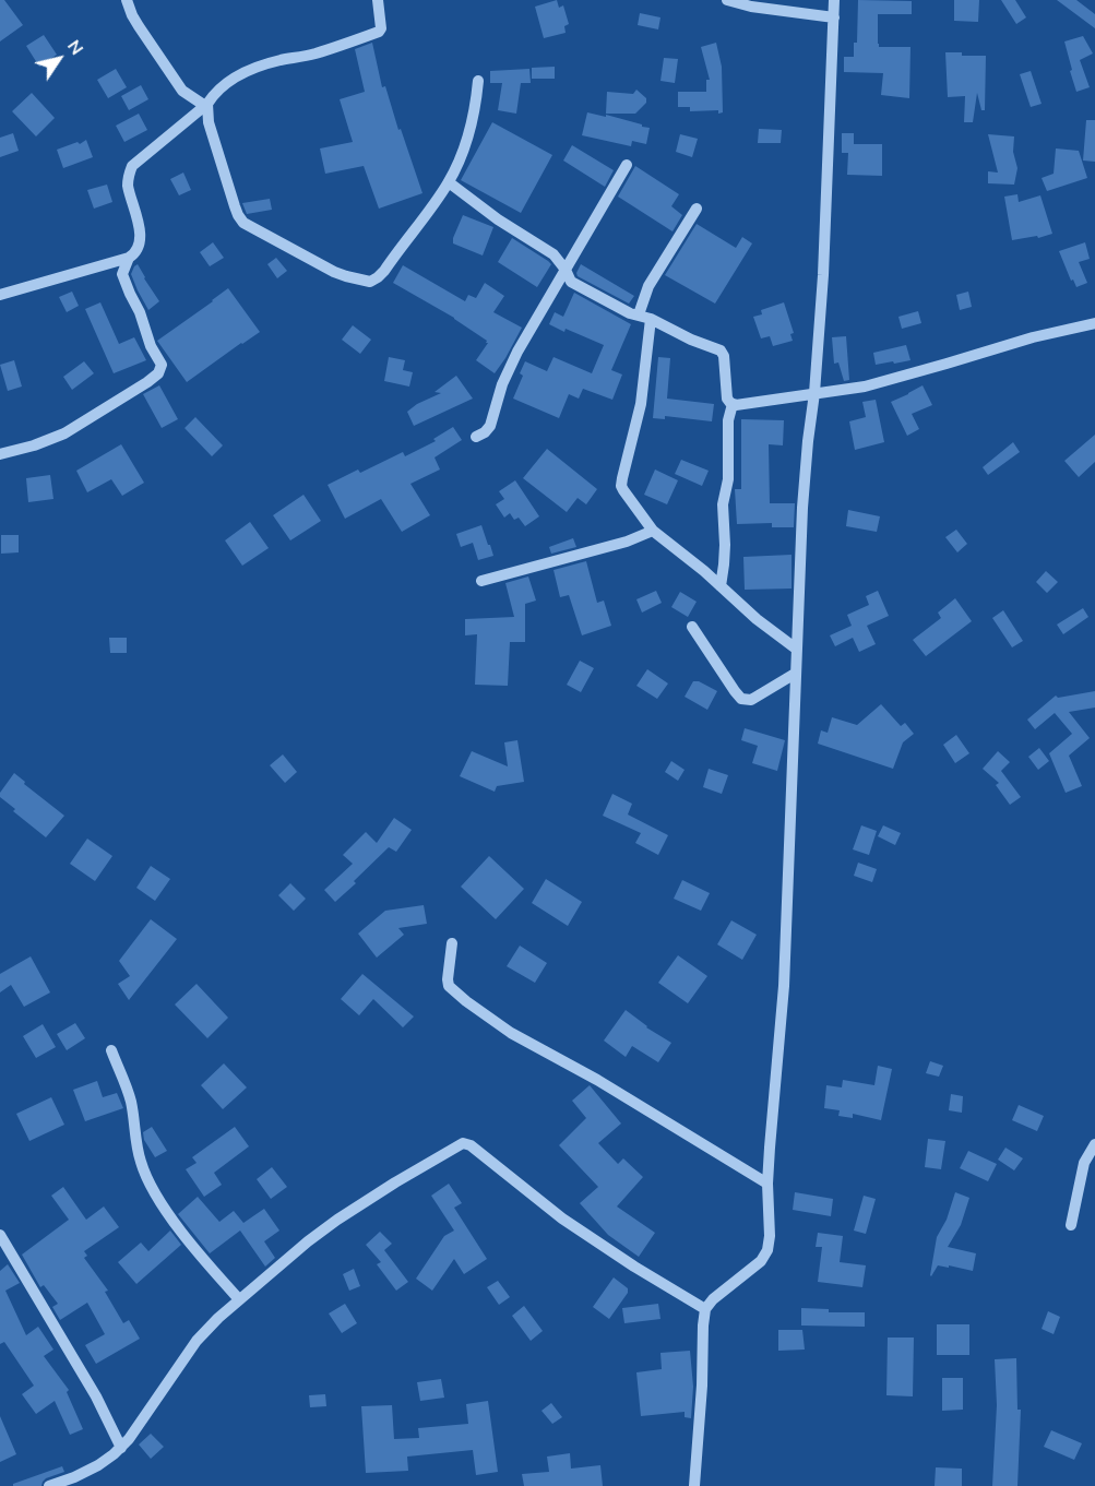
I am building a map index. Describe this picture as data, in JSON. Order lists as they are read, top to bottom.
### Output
{
  "north": "top right"
}
